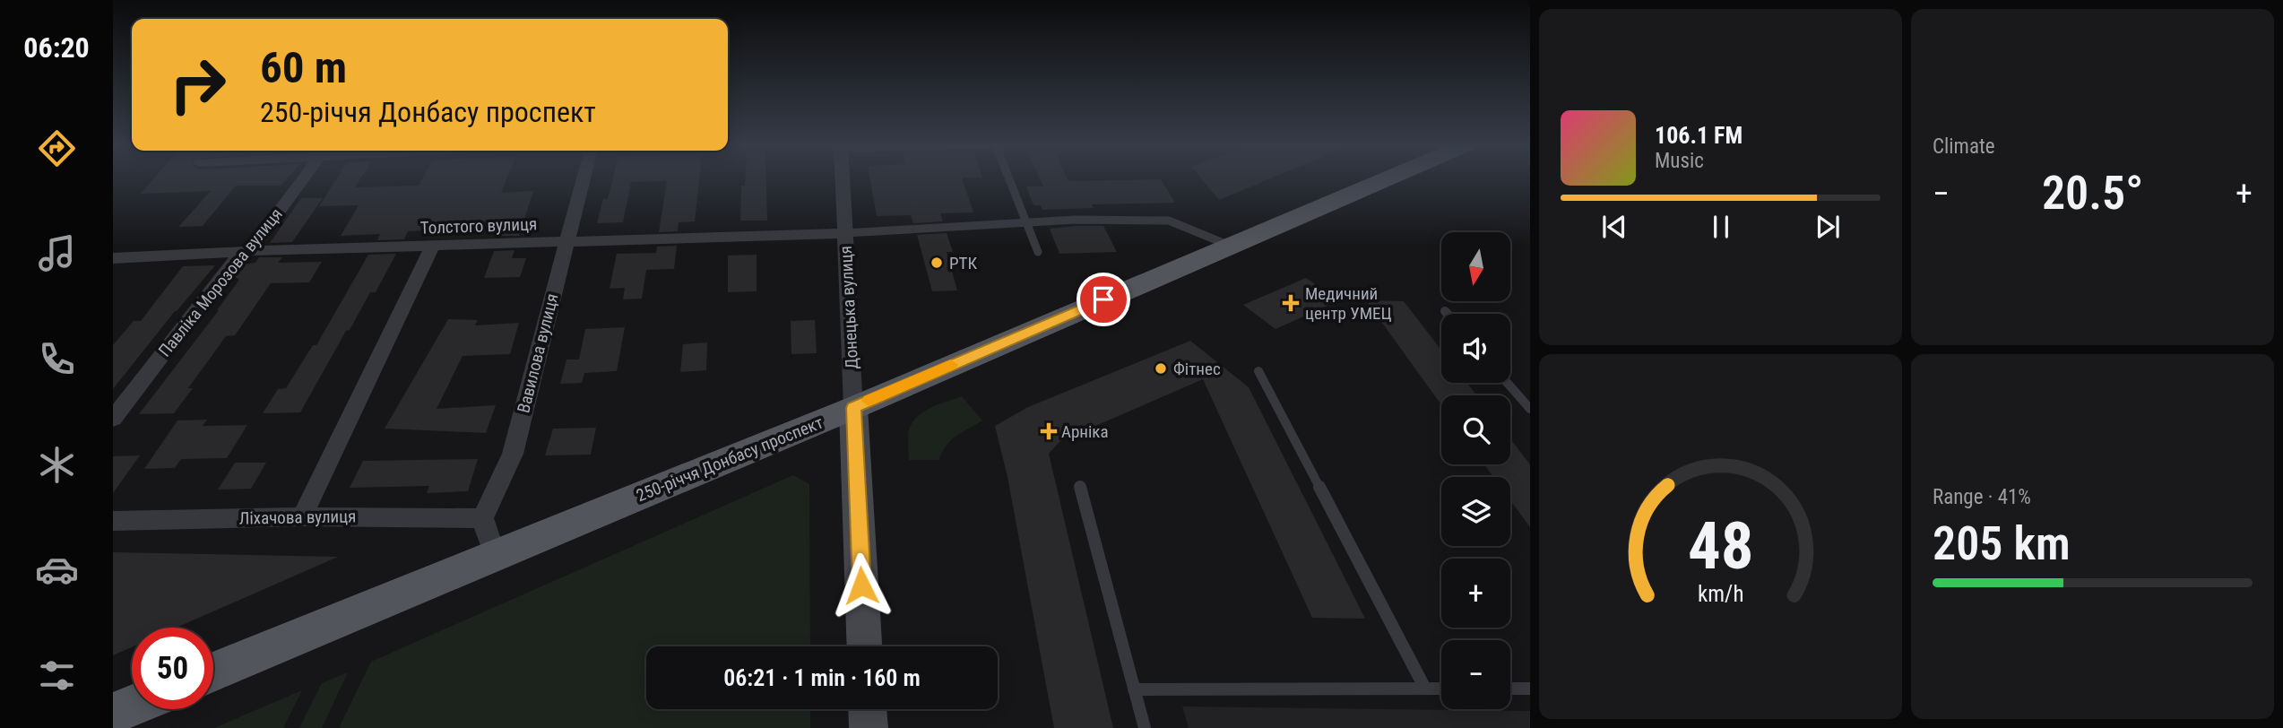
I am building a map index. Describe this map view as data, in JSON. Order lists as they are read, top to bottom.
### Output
{
  "streets": {
    "main road": ["Донецька вулиця", "250-річчя Донбасу проспект"],
    "street": [
      "Толстого вулиця",
      "Павліка Морозова вулиця",
      "Вавилова вулиця",
      "Ліхачова вулиця"
    ]
  },
  "crossings": [
    ["Толстого вулиця", "Павліка Морозова вулиця"],
    ["Толстого вулиця", "Донецька вулиця"],
    ["Толстого вулиця", "Вавилова вулиця"],
    ["Донецька вулиця", "250-річчя Донбасу проспект"],
    ["Вавилова вулиця", "Ліхачова вулиця"]
  ],
  "places": {
    "other": ["РТК", "Фітнес"],
    "health": ["Медичний центр УМЕЦ", "Арніка"]
  },
  "north": "bottom",
  "page": {
    "tabs": "06:20",
    "tile": [
      "Climate",
      ["Range · 41%", "205 km"]
    ],
    "turn": ["60 m", "250-річчя Донбасу проспект"],
    "song": ["106.1 FM", "Music"],
    "heat": ["−", "20.5°", "+"],
    "map_buttons": ["+", "−"],
    "limit": "50",
    "trip": "06:21 · 1 min · 160 m",
    "gauge": ["48", "km/h"]
  }
}
